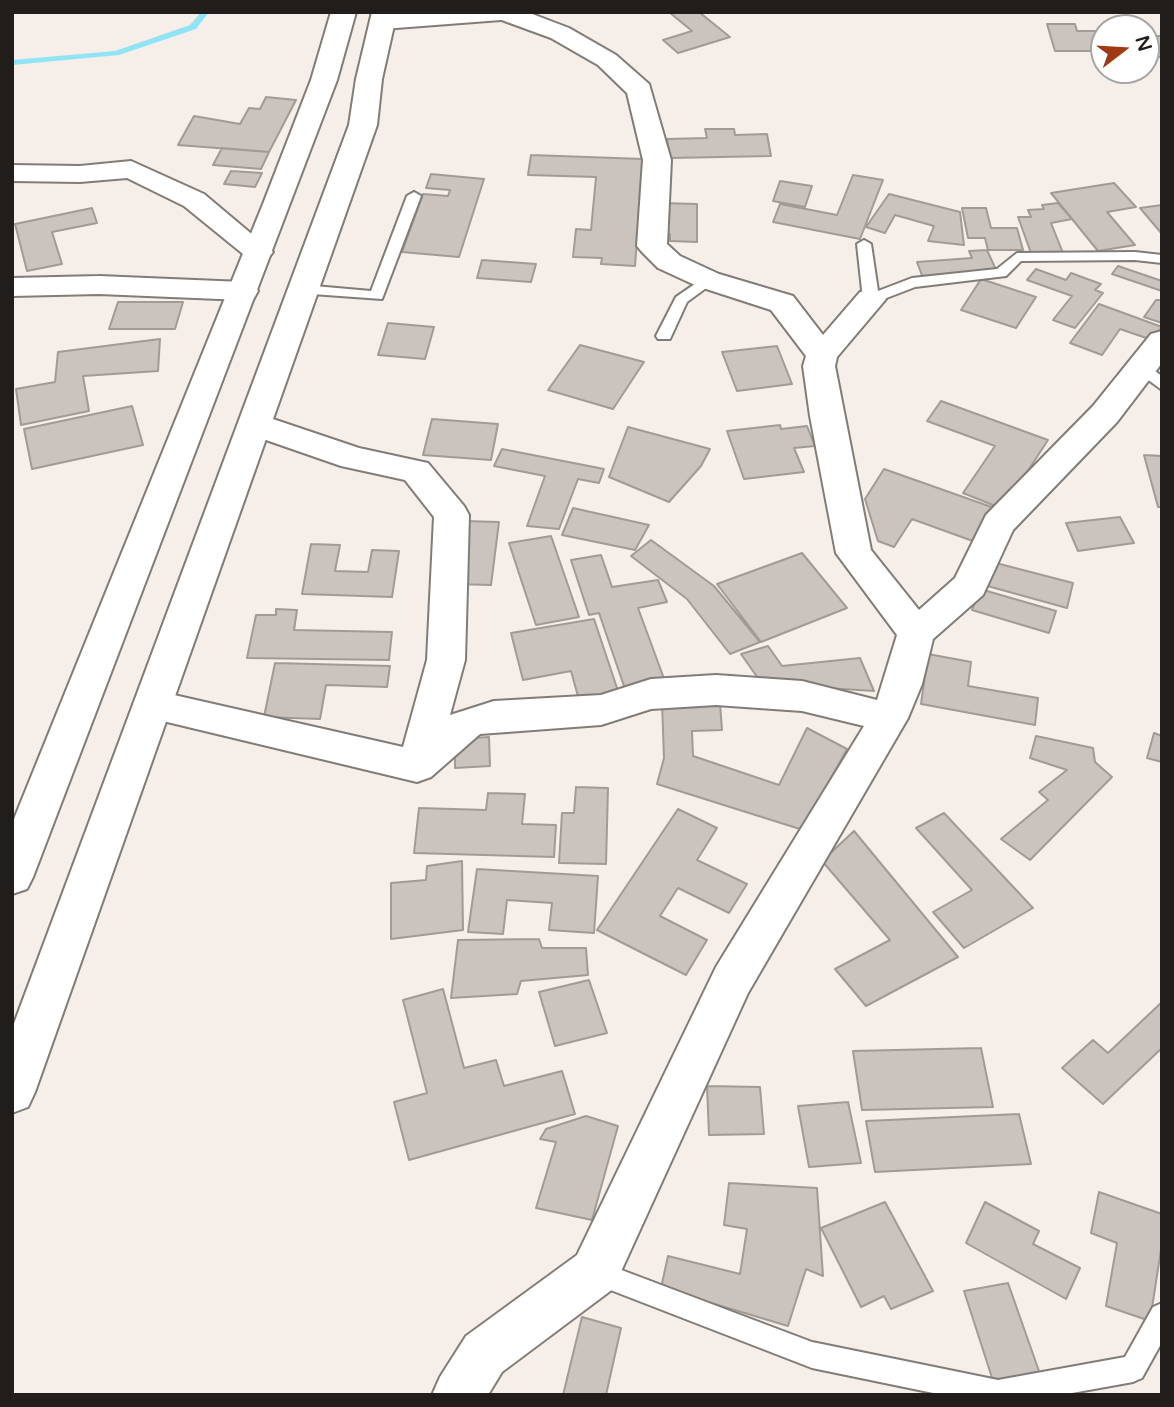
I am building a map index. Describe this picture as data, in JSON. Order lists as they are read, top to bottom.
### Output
{
  "north": "right"
}
